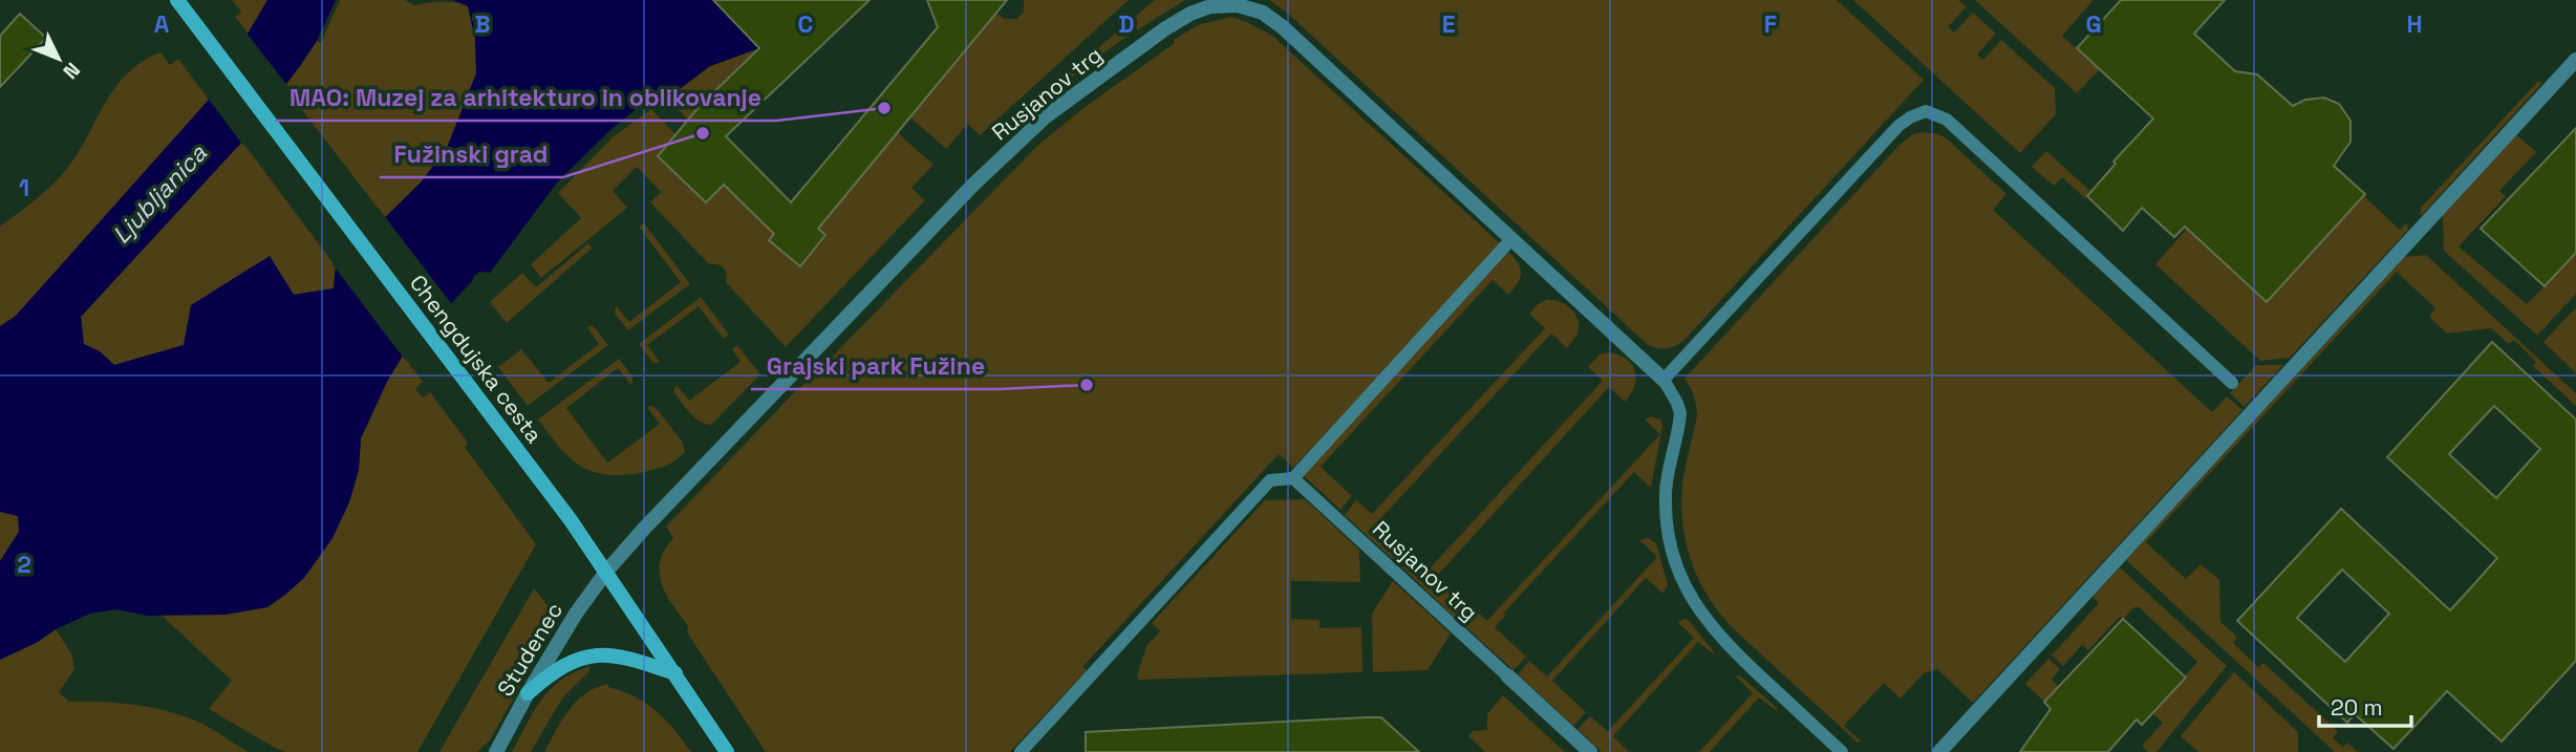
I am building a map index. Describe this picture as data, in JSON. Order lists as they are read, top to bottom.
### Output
{
  "streets": {
    "street": ["Rusjanov trg", "Chengdujska cesta", "Studenec"]
  },
  "crossings": [
    ["Rusjanov trg", "Chengdujska cesta"],
    ["Rusjanov trg", "Studenec"],
    ["Chengdujska cesta", "Studenec"]
  ],
  "water": ["Ljubljanica"],
  "places": ["MAO: Muzej za arhitekturo in oblikovanje", "Fužinski grad", "Grajski park Fužine"],
  "scale_bar": "20 m",
  "north": "bottom right",
  "grid": {
    "columns": [
      "A",
      "B",
      "C",
      "D",
      "E",
      "F",
      "G",
      "H"
    ],
    "rows": ["1", "2"]
  }
}
